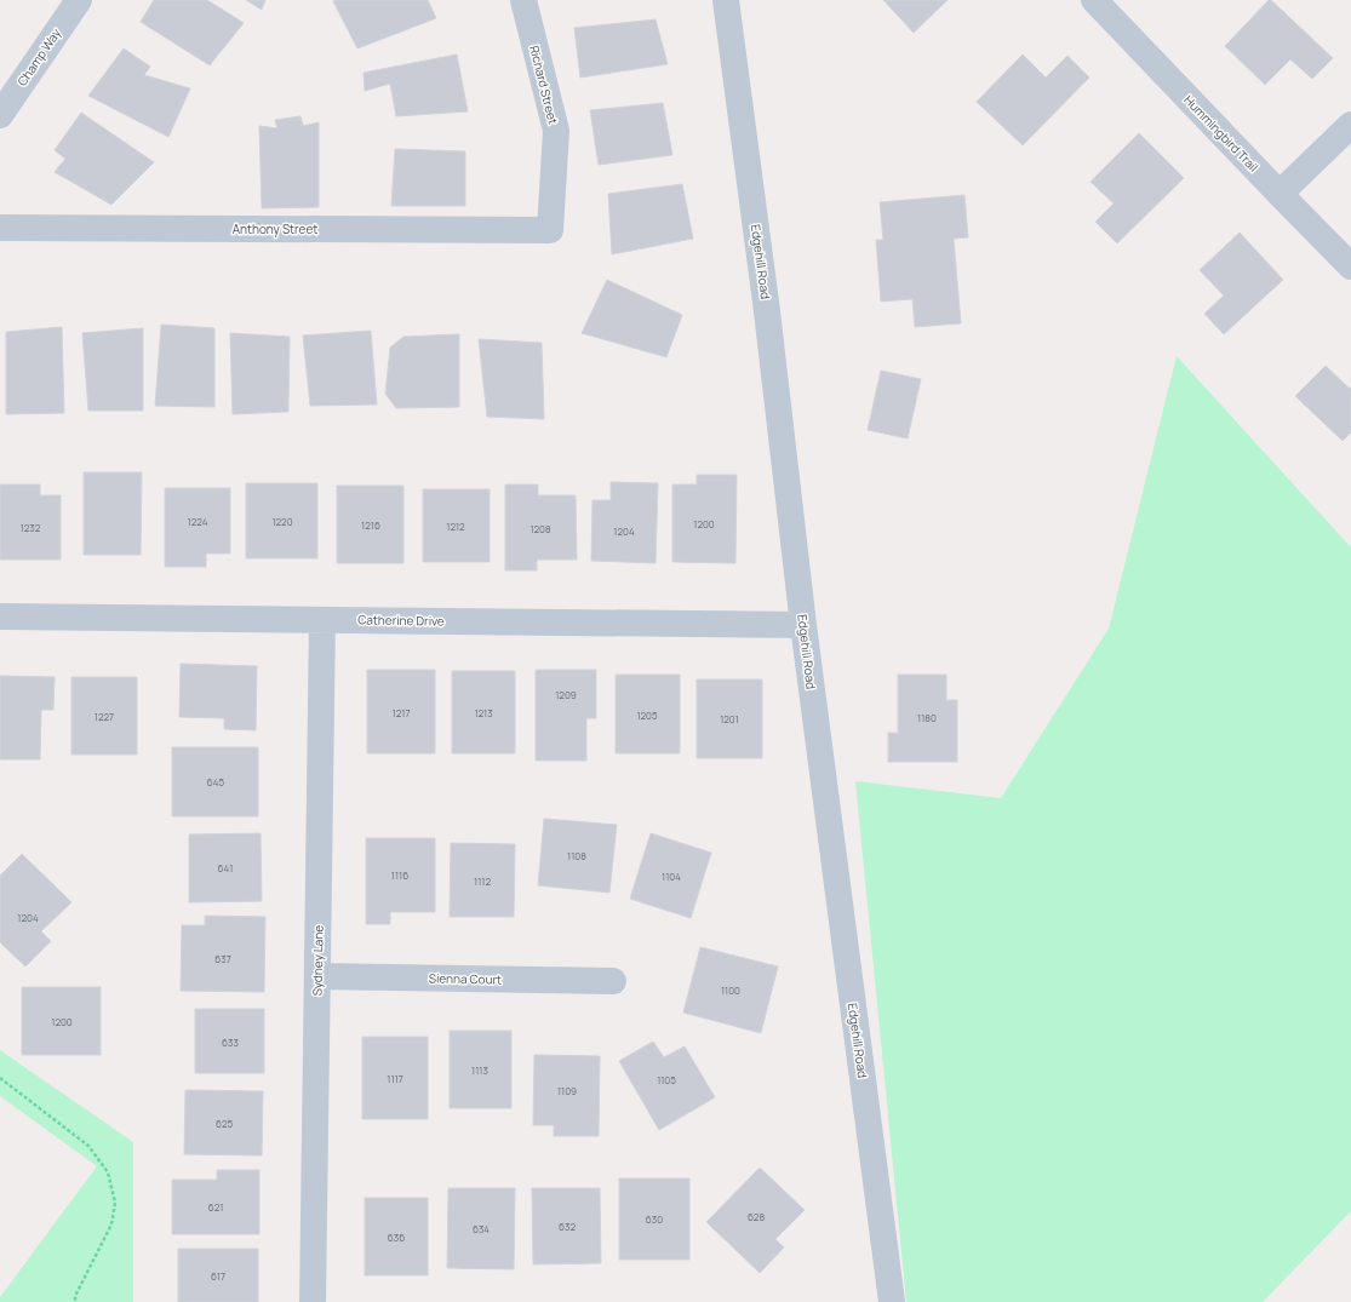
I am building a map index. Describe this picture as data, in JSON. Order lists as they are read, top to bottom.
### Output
{
  "streets": {
    "street": [
      "Champ Way",
      "Richard Street",
      "Hummingbird Trail",
      "Anthony Street",
      "Edgehill Road",
      "Catherine Drive",
      "Sydney Lane",
      "Sienna Court"
    ]
  },
  "crossings": [
    ["Richard Street", "Anthony Street"],
    ["Edgehill Road", "Catherine Drive"],
    ["Catherine Drive", "Sydney Lane"],
    ["Sydney Lane", "Sienna Court"]
  ],
  "house_numbers": [
    "1224",
    "1220",
    "1200",
    "1216",
    "1212",
    "1232",
    "1208",
    "1204",
    "1209",
    "1217",
    "1213",
    "1205",
    "1227",
    "1180",
    "1201",
    "645",
    "1108",
    "641",
    "1116",
    "1104",
    "1112",
    "1204",
    "637",
    "1100",
    "1200",
    "633",
    "1113",
    "1117",
    "1105",
    "1109",
    "625",
    "621",
    "628",
    "630",
    "632",
    "634",
    "636",
    "617"
  ]
}
